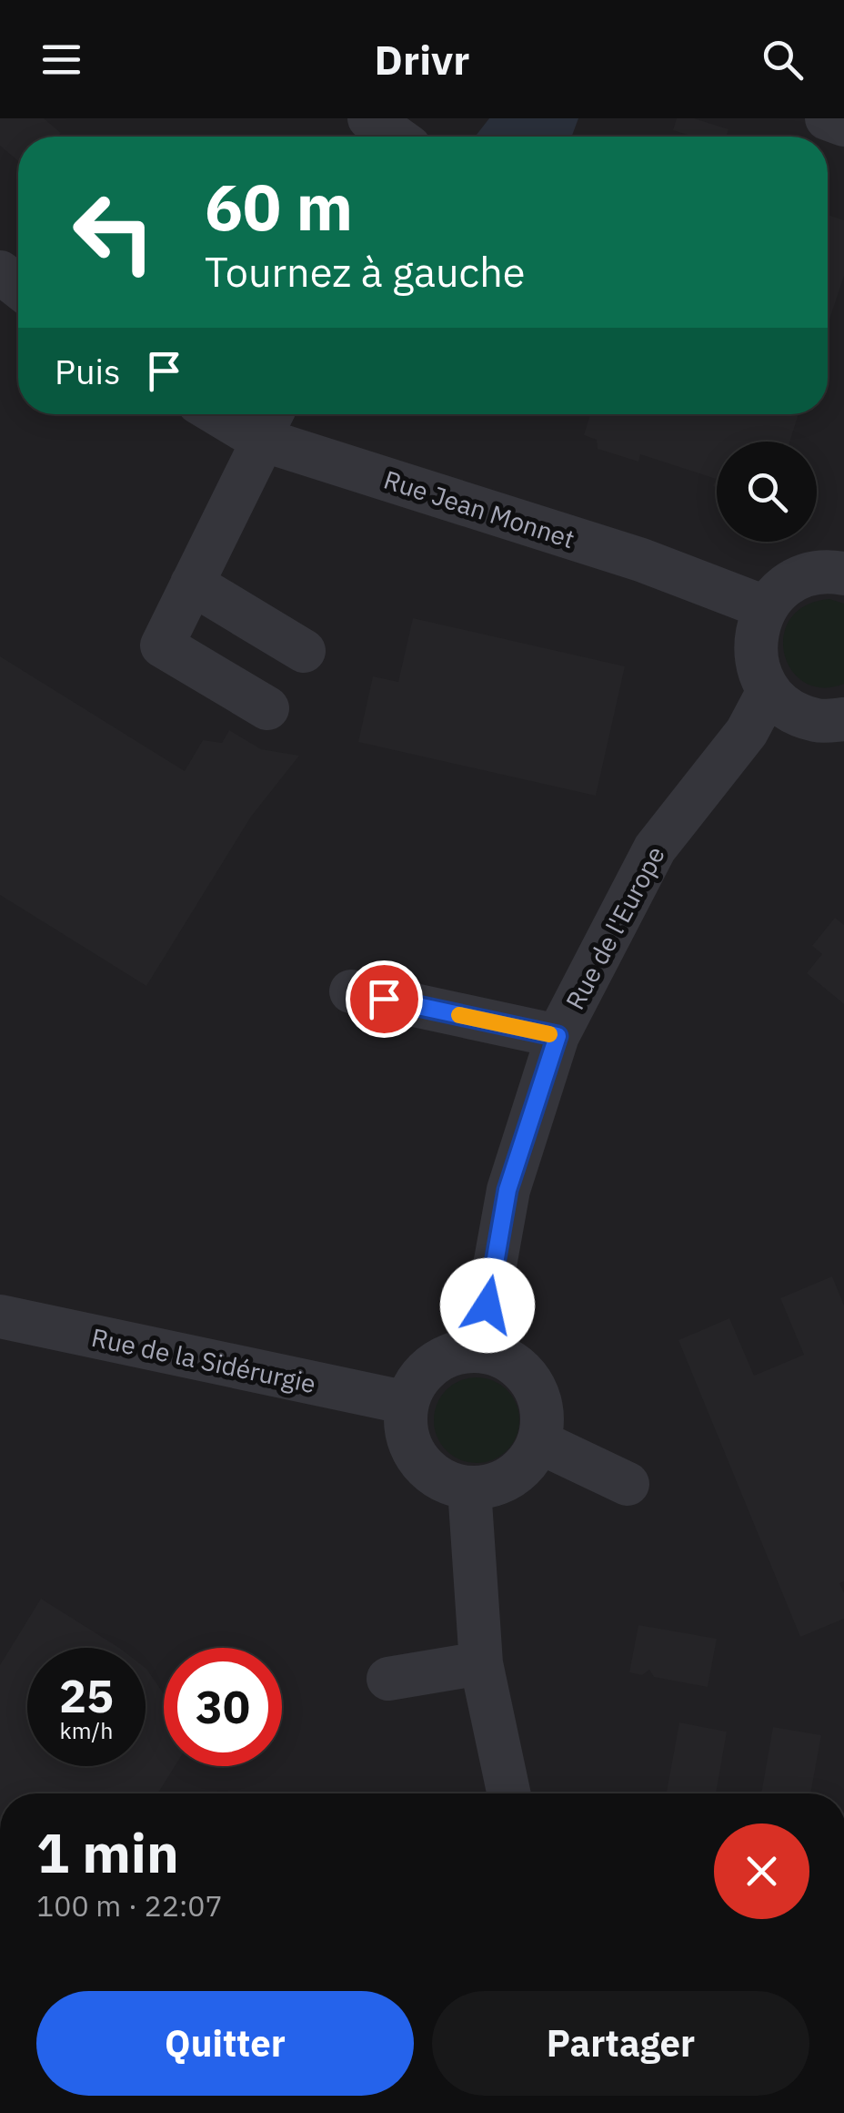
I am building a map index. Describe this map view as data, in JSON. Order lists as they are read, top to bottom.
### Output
{
  "streets": {
    "street": ["Rue Jean Monnet", "Rue de l'Europe", "Rue de la Sidérurgie"]
  },
  "crossings": [
    ["Rue de l'Europe", "Rue de la Sidérurgie"]
  ],
  "page": {
    "header": "Drivr",
    "turn": ["60 m", "Tournez à gauche"],
    "then": "Puis",
    "speed": "25 km/h",
    "limit": "30",
    "heading": ["1 min", "100 m · 22:07"],
    "buttons": ["Quitter", "Partager"]
  }
}
